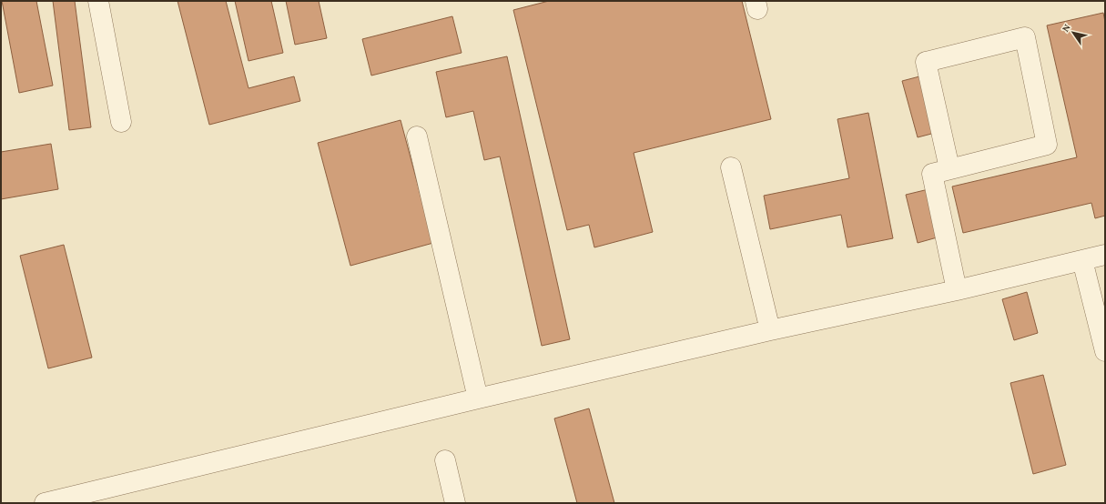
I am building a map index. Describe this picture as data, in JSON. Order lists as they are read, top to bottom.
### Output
{
  "north": "top left"
}
